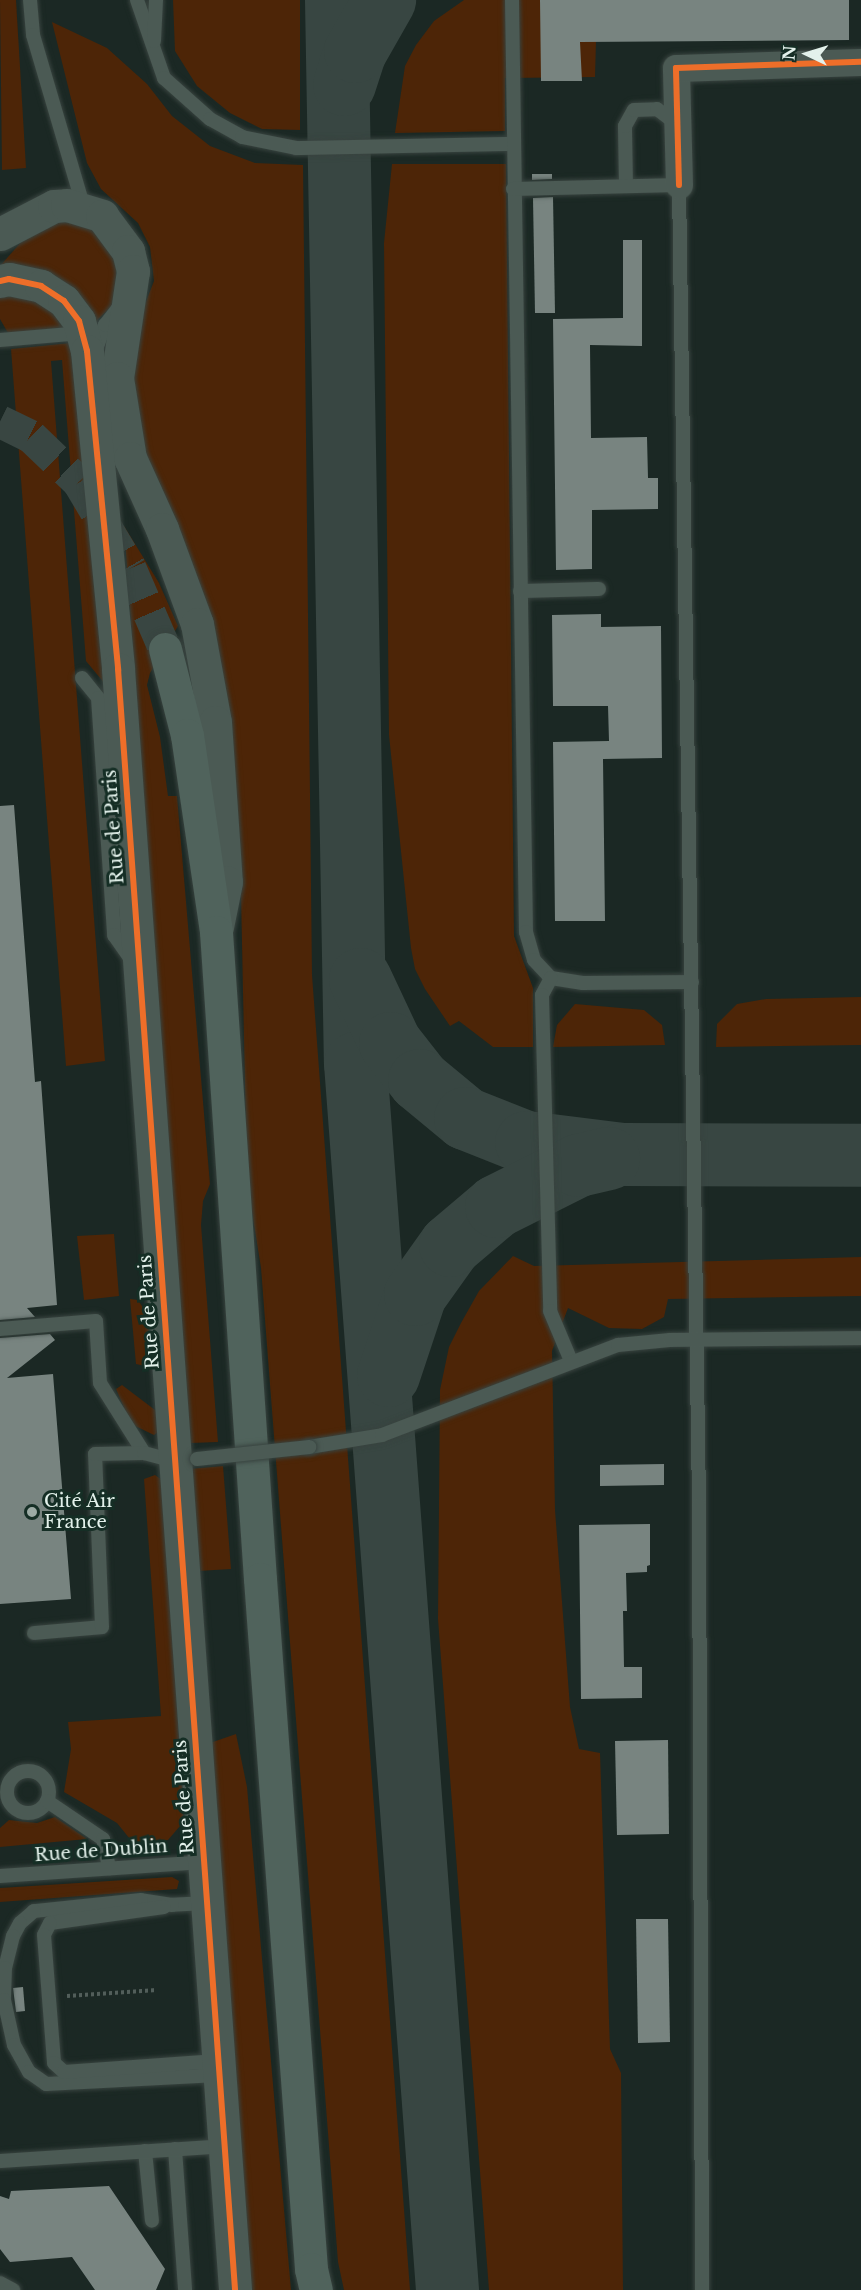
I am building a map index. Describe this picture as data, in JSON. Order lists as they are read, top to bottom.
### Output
{
  "streets": {
    "street": ["Rue de Paris"],
    "lane": ["Rue de Dublin"]
  },
  "crossings": [
    ["Rue de Paris", "Rue de Dublin"]
  ],
  "places": ["Cité Air France"],
  "north": "left"
}
